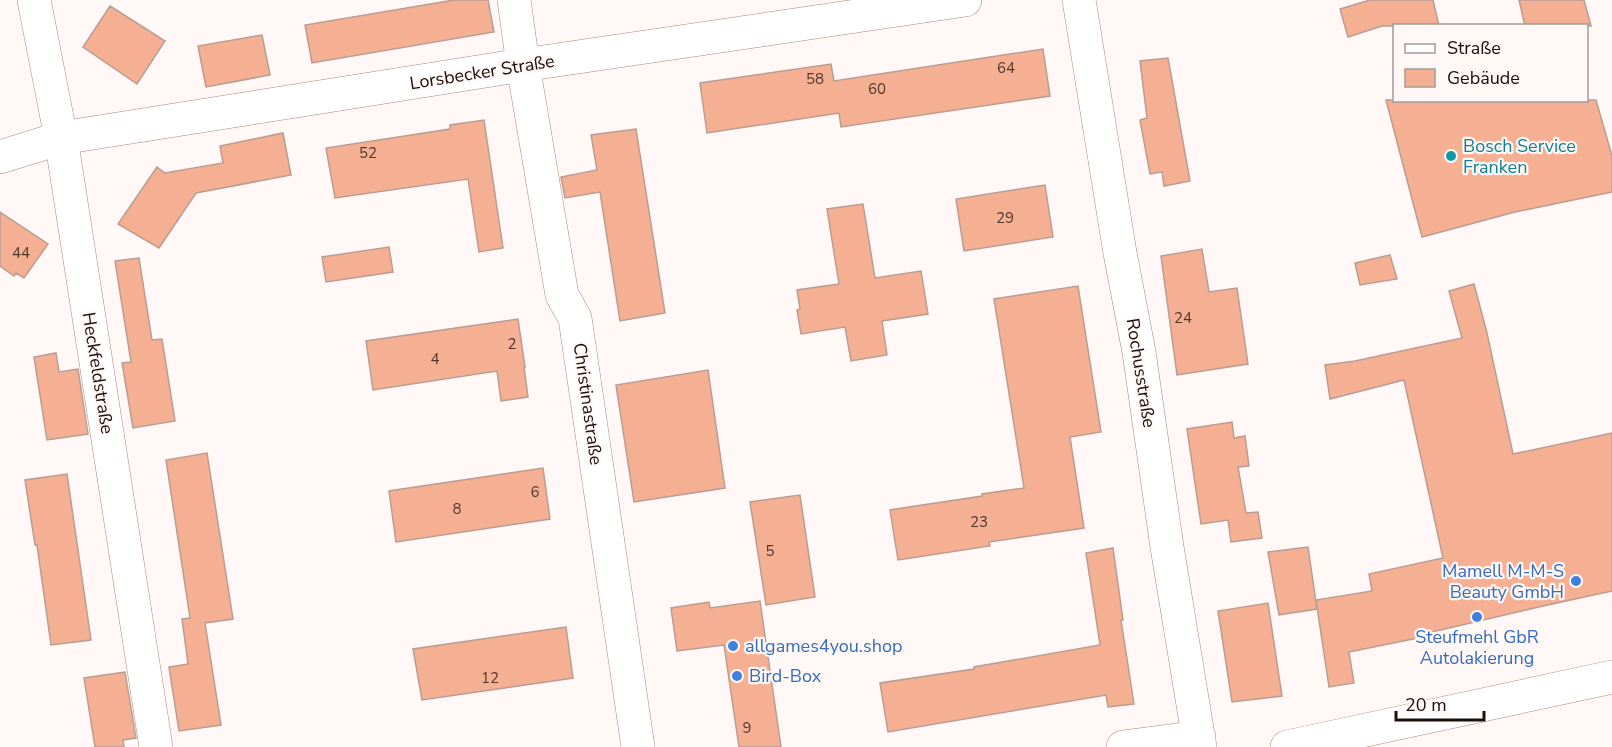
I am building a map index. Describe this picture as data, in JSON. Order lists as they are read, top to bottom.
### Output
{
  "streets": {
    "street": [
      "Lorsbecker Straße",
      "Heckfeldstraße",
      "Rochusstraße",
      "Christinastraße"
    ]
  },
  "crossings": [
    ["Lorsbecker Straße", "Heckfeldstraße"],
    ["Lorsbecker Straße", "Christinastraße"]
  ],
  "places": [
    "Bosch Service Franken",
    "Mamell M-M-S Beauty GmbH",
    "Steufmehl GbR Autolakierung",
    "allgames4you.shop",
    "Bird-Box"
  ],
  "house_numbers": [
    "64",
    "58",
    "60",
    "52",
    "29",
    "44",
    "24",
    "2",
    "4",
    "6",
    "8",
    "23",
    "5",
    "12",
    "9"
  ],
  "legend": ["Straße", "Gebäude"],
  "scale_bar": "20 m"
}
